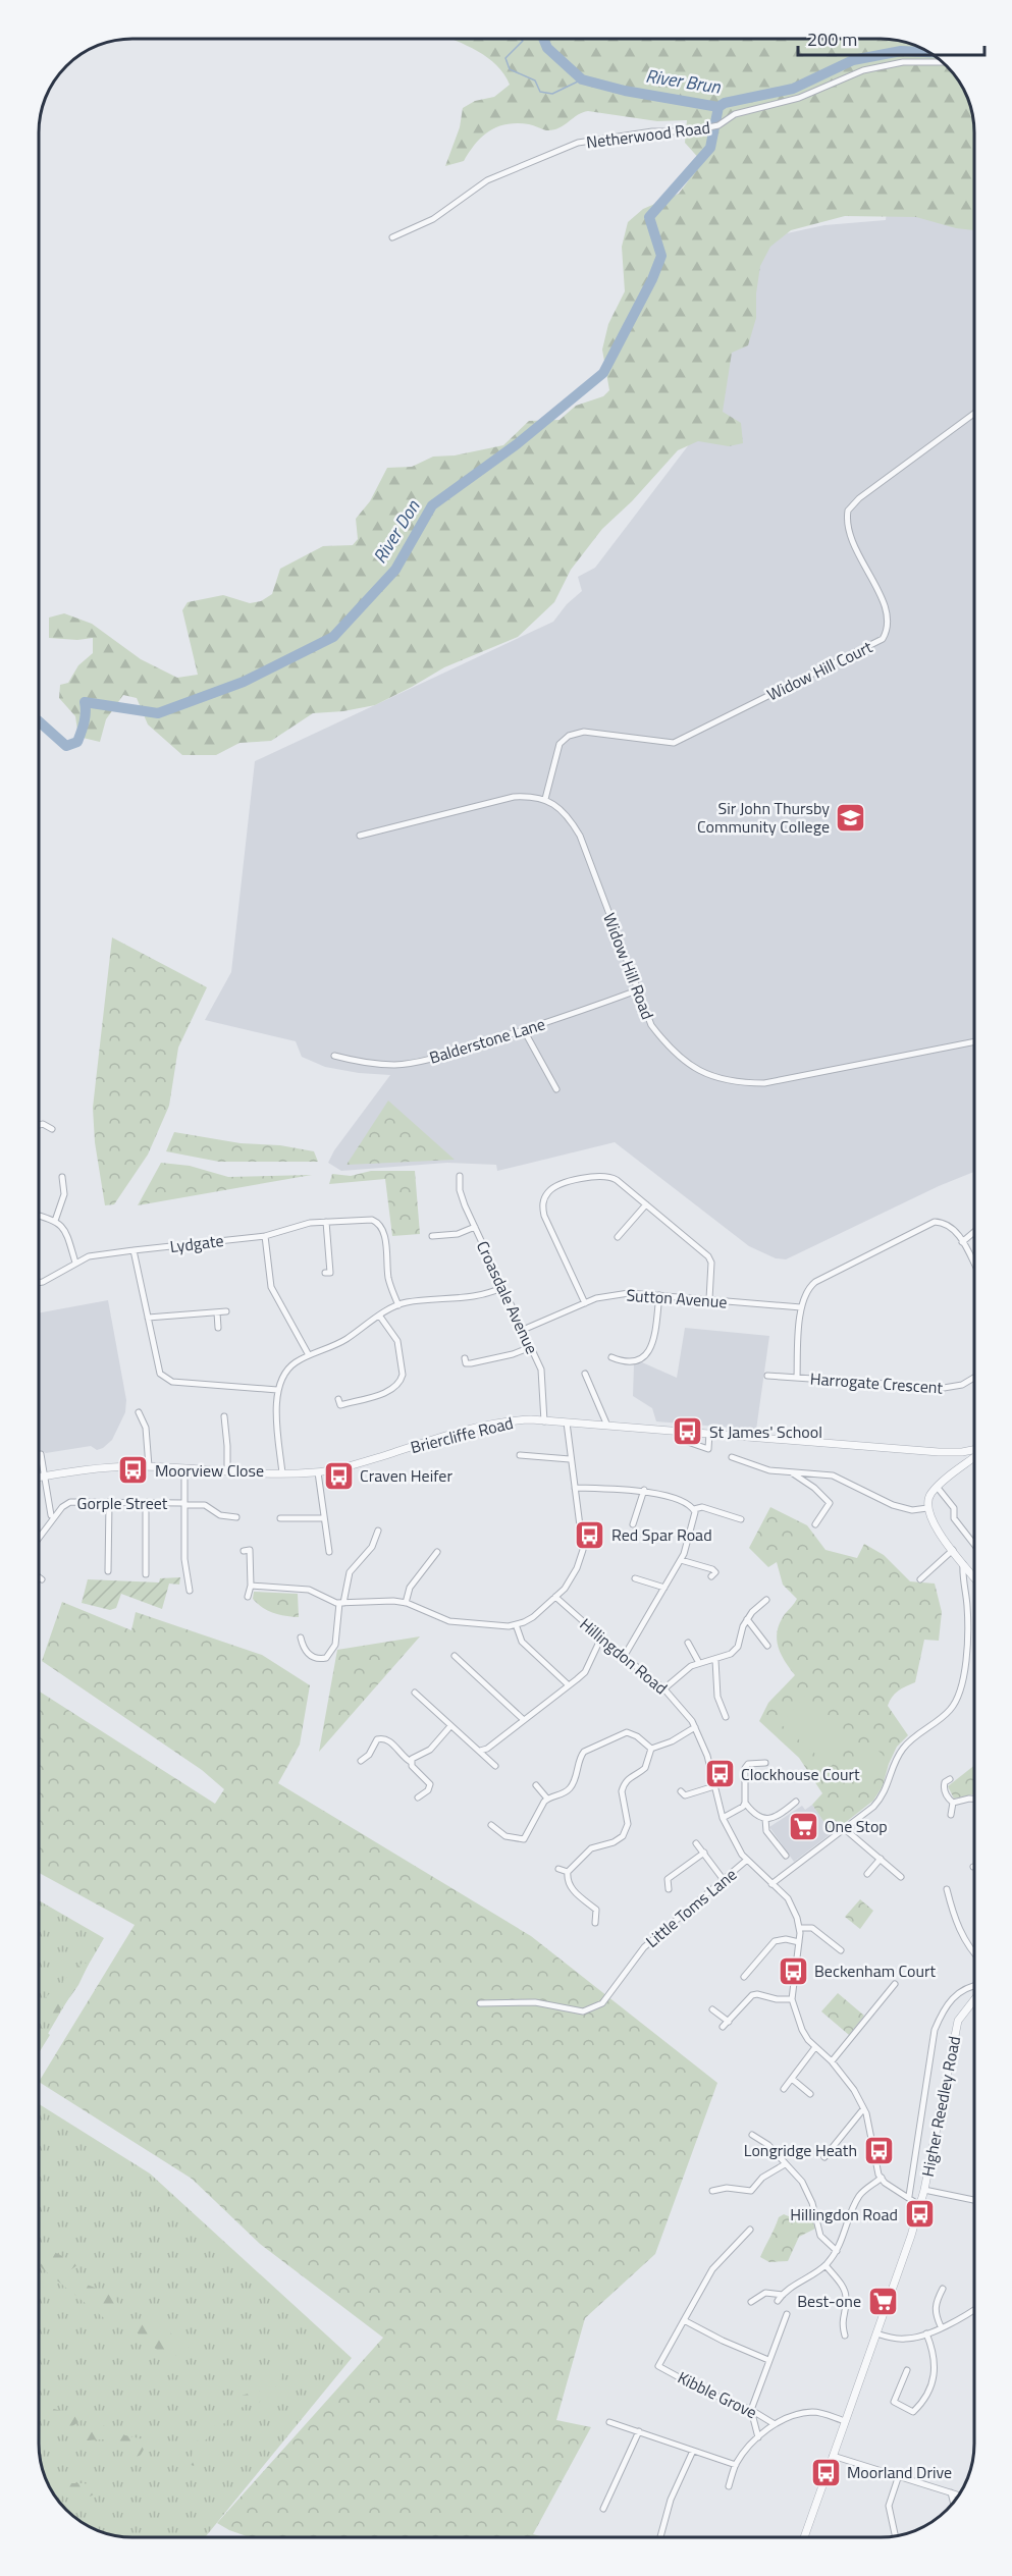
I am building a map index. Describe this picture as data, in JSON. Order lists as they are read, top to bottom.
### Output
{
  "streets": {
    "street": [
      "Netherwood Road",
      "Widow Hill Court",
      "Widow Hill Road",
      "Balderstone Lane",
      "Lydgate",
      "Croasdale Avenue",
      "Sutton Avenue",
      "Harrogate Crescent",
      "Briercliffe Road",
      "Gorple Street",
      "Hillingdon Road",
      "Little Toms Lane",
      "Higher Reedley Road",
      "Kibble Grove"
    ]
  },
  "crossings": [
    ["Widow Hill Court", "Widow Hill Road"],
    ["Widow Hill Road", "Balderstone Lane"],
    ["Croasdale Avenue", "Sutton Avenue"],
    ["Croasdale Avenue", "Briercliffe Road"],
    ["Hillingdon Road", "Little Toms Lane"]
  ],
  "water": ["River Brun", "River Don"],
  "places": {
    "school or university": ["Sir John Thursby Community College"],
    "bus stop": [
      "St James' School",
      "Moorview Close",
      "Craven Heifer",
      "Red Spar Road",
      "Clockhouse Court",
      "Beckenham Court",
      "Longridge Heath",
      "Hillingdon Road",
      "Moorland Drive"
    ],
    "supermarket": ["One Stop", "Best-one"]
  },
  "scale_bar": "200 m"
}
